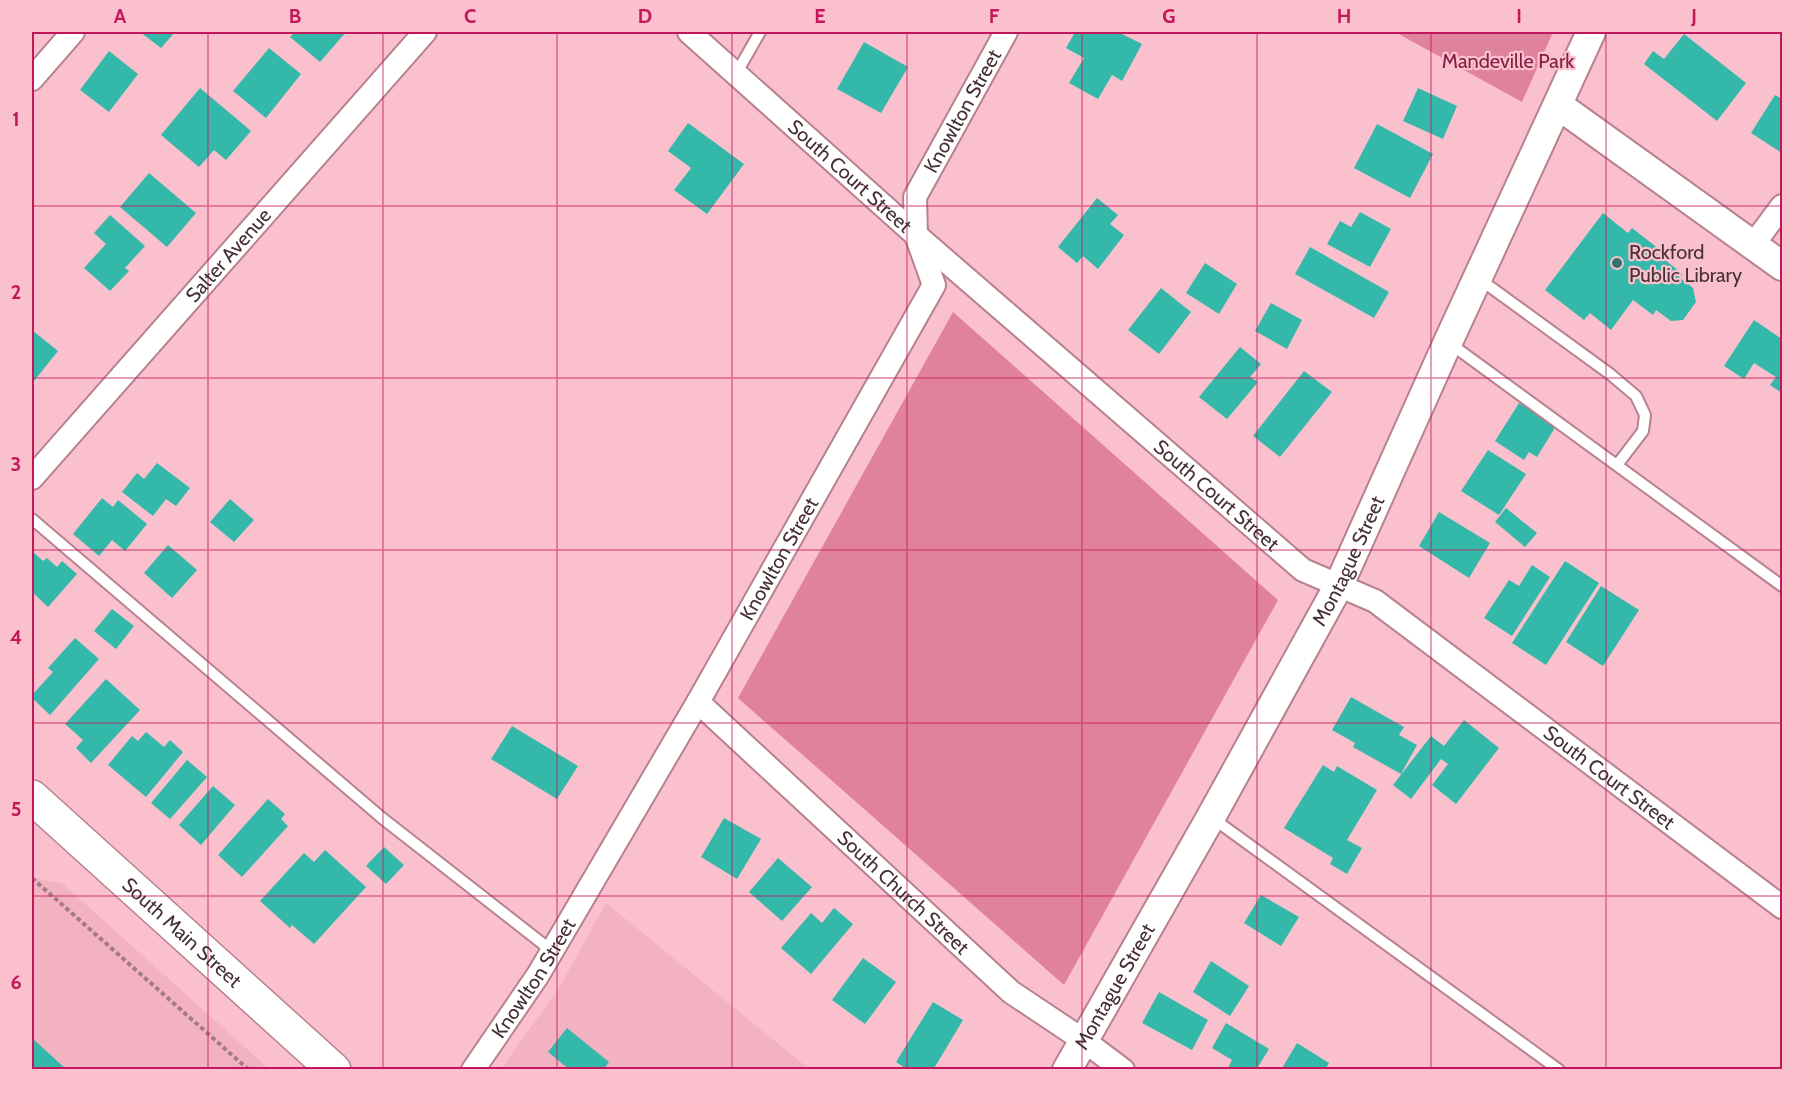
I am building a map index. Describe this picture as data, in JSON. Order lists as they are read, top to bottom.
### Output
{
  "streets": {
    "main road": ["South Main Street"],
    "street": [
      "Knowlton Street",
      "South Court Street",
      "Salter Avenue",
      "Montague Street",
      "South Church Street"
    ]
  },
  "crossings": [
    ["Knowlton Street", "South Court Street"],
    ["Knowlton Street", "South Church Street"],
    ["South Court Street", "Montague Street"],
    ["Montague Street", "South Church Street"]
  ],
  "parks": ["Mandeville Park"],
  "places": ["Rockford Public Library"],
  "grid": {
    "columns": [
      "A",
      "B",
      "C",
      "D",
      "E",
      "F",
      "G",
      "H",
      "I",
      "J"
    ],
    "rows": [
      "1",
      "2",
      "3",
      "4",
      "5",
      "6"
    ]
  }
}
